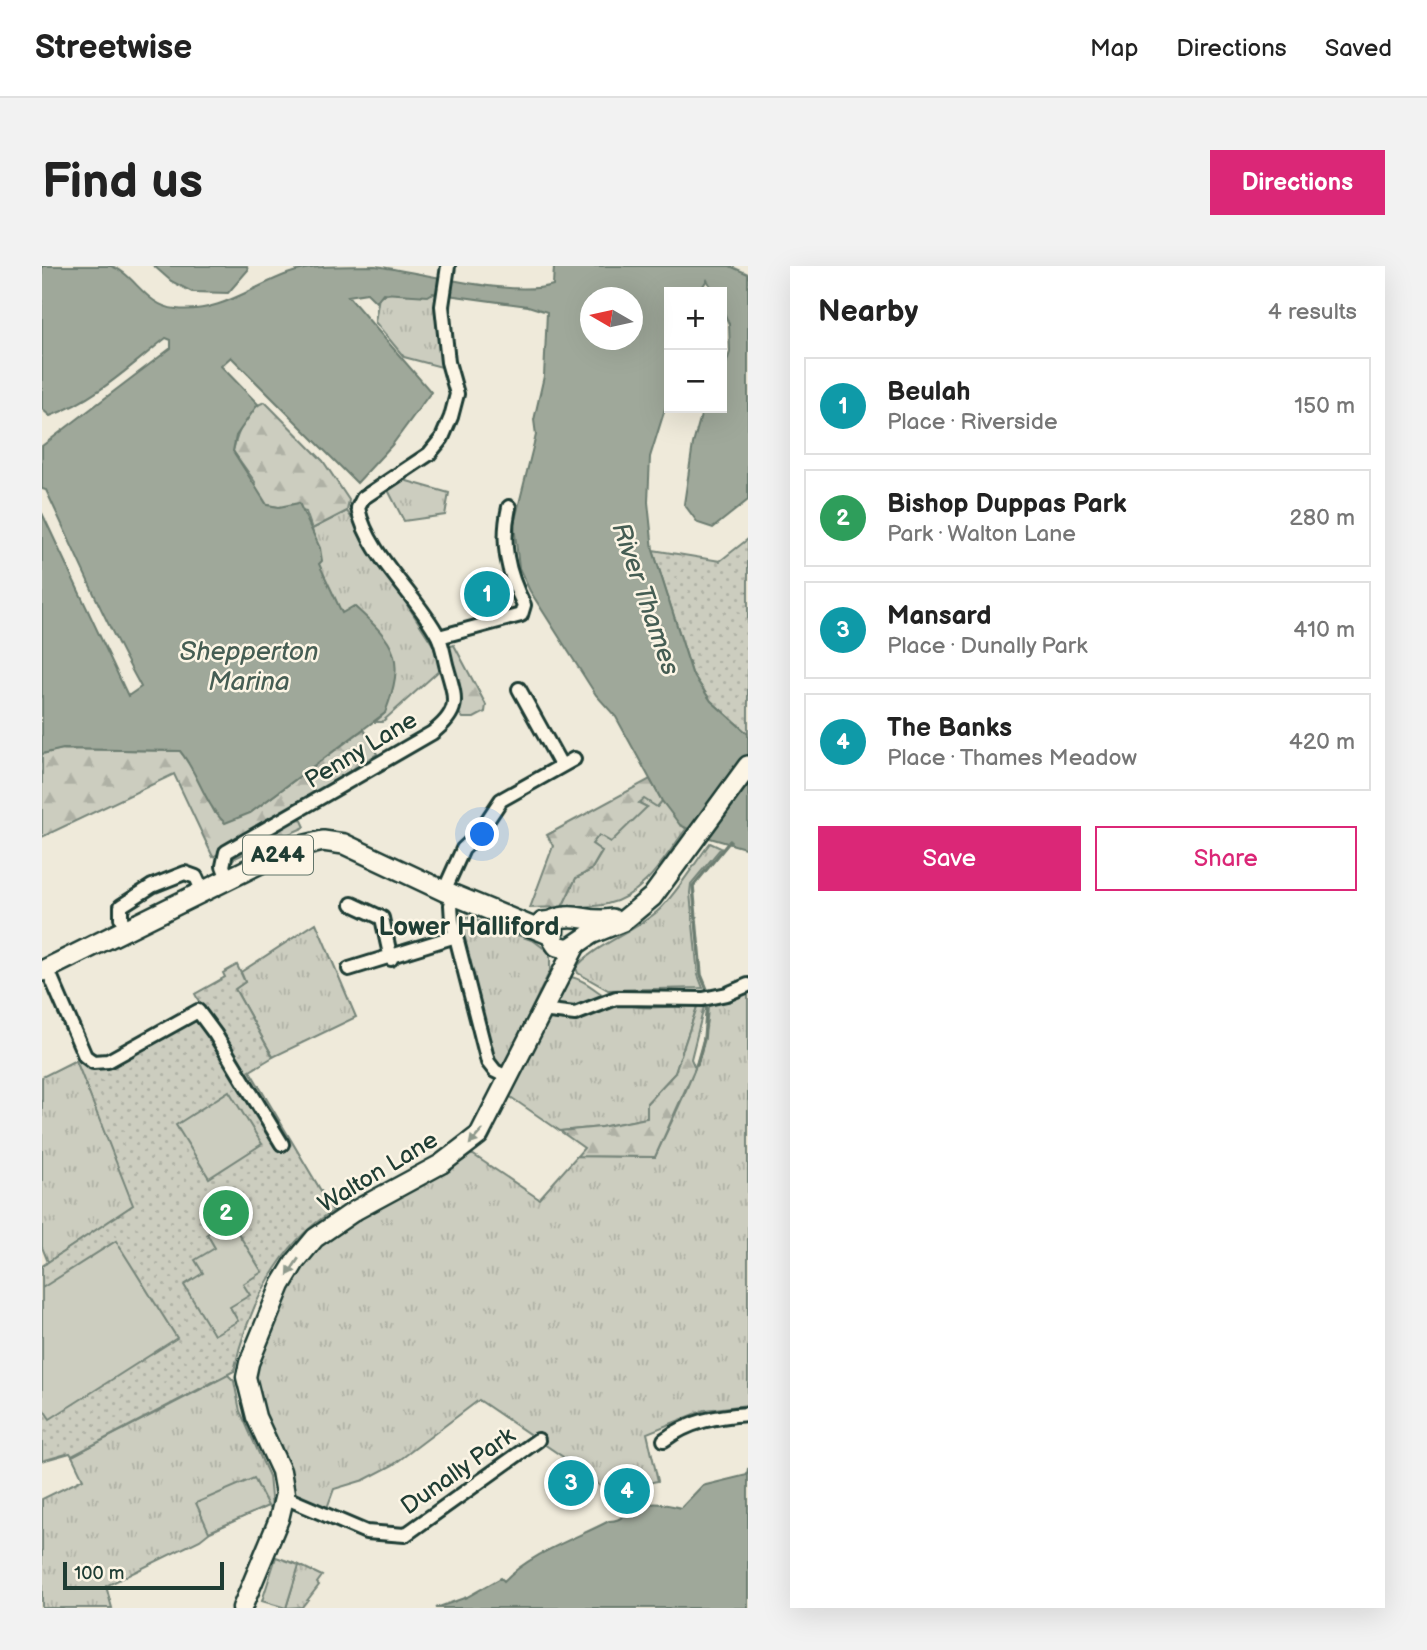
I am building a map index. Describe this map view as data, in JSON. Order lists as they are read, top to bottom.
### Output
{
  "streets": {
    "main road": ["A244", "Walton Lane"],
    "street": ["Penny Lane", "Dunally Park"]
  },
  "crossings": [
    ["Penny Lane", "A244"],
    ["A244", "Walton Lane"],
    ["Walton Lane", "Dunally Park"]
  ],
  "one_way": ["Walton Lane"],
  "districts": ["Lower Halliford"],
  "water": ["River Thames", "Shepperton Marina"],
  "scale_bar": "100 m",
  "north": "left",
  "page": {
    "header": "Streetwise",
    "nav": ["Map", "Directions", "Saved"],
    "buttons": [
      "Directions",
      ["Save", "Share"]
    ],
    "title": "Find us",
    "heading": ["Nearby", "4 results"],
    "map_buttons": ["+", "−"],
    "list": [
      {
        "mark": "1",
        "name": "Beulah",
        "note": "Place · Riverside",
        "value": "150 m"
      },
      {
        "mark": "2",
        "name": "Bishop Duppas Park",
        "note": "Park · Walton Lane",
        "value": "280 m"
      },
      {
        "mark": "3",
        "name": "Mansard",
        "note": "Place · Dunally Park",
        "value": "410 m"
      },
      {
        "mark": "4",
        "name": "The Banks",
        "note": "Place · Thames Meadow",
        "value": "420 m"
      }
    ],
    "pins": [
      "1",
      "2",
      "3",
      "4"
    ],
    "scale": "100 m"
  }
}
